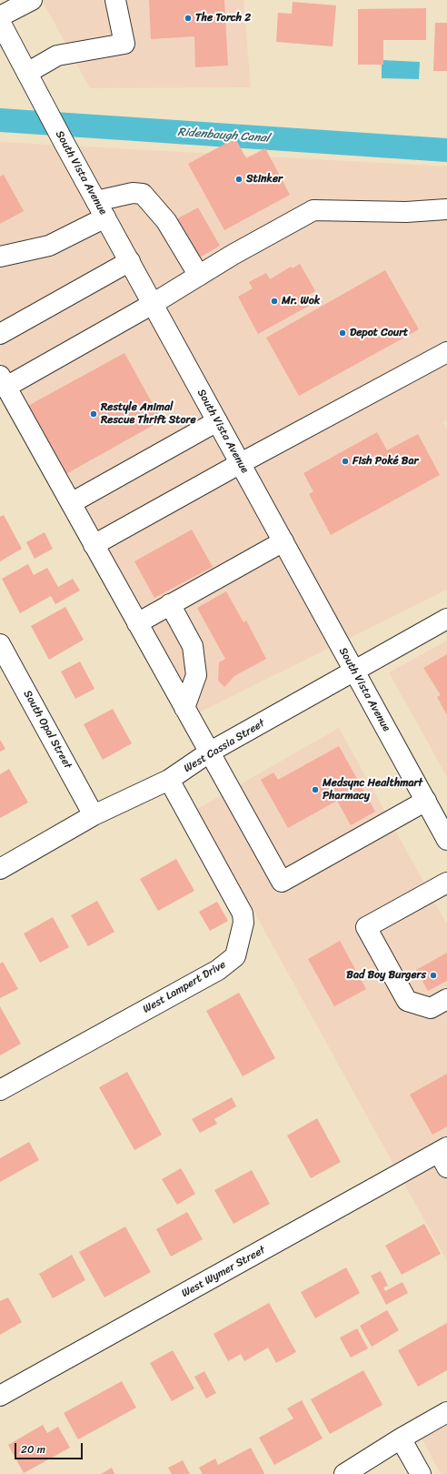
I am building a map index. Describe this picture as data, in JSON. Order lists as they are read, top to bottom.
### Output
{
  "streets": {
    "street": [
      "South Vista Avenue",
      "South Opal Street",
      "West Cassia Street",
      "West Lampert Drive",
      "West Wymer Street"
    ]
  },
  "crossings": [
    ["South Vista Avenue", "West Cassia Street"],
    ["South Opal Street", "West Cassia Street"],
    ["West Cassia Street", "West Lampert Drive"]
  ],
  "water": ["Ridenbaugh Canal"],
  "places": [
    "The Torch 2",
    "Stinker",
    "Mr. Wok",
    "Depot Court",
    "Restyle Animal Rescue Thrift Store",
    "Fish Poké Bar",
    "Medsync Healthmart Pharmacy",
    "Bad Boy Burgers"
  ],
  "scale_bar": "20 m"
}
